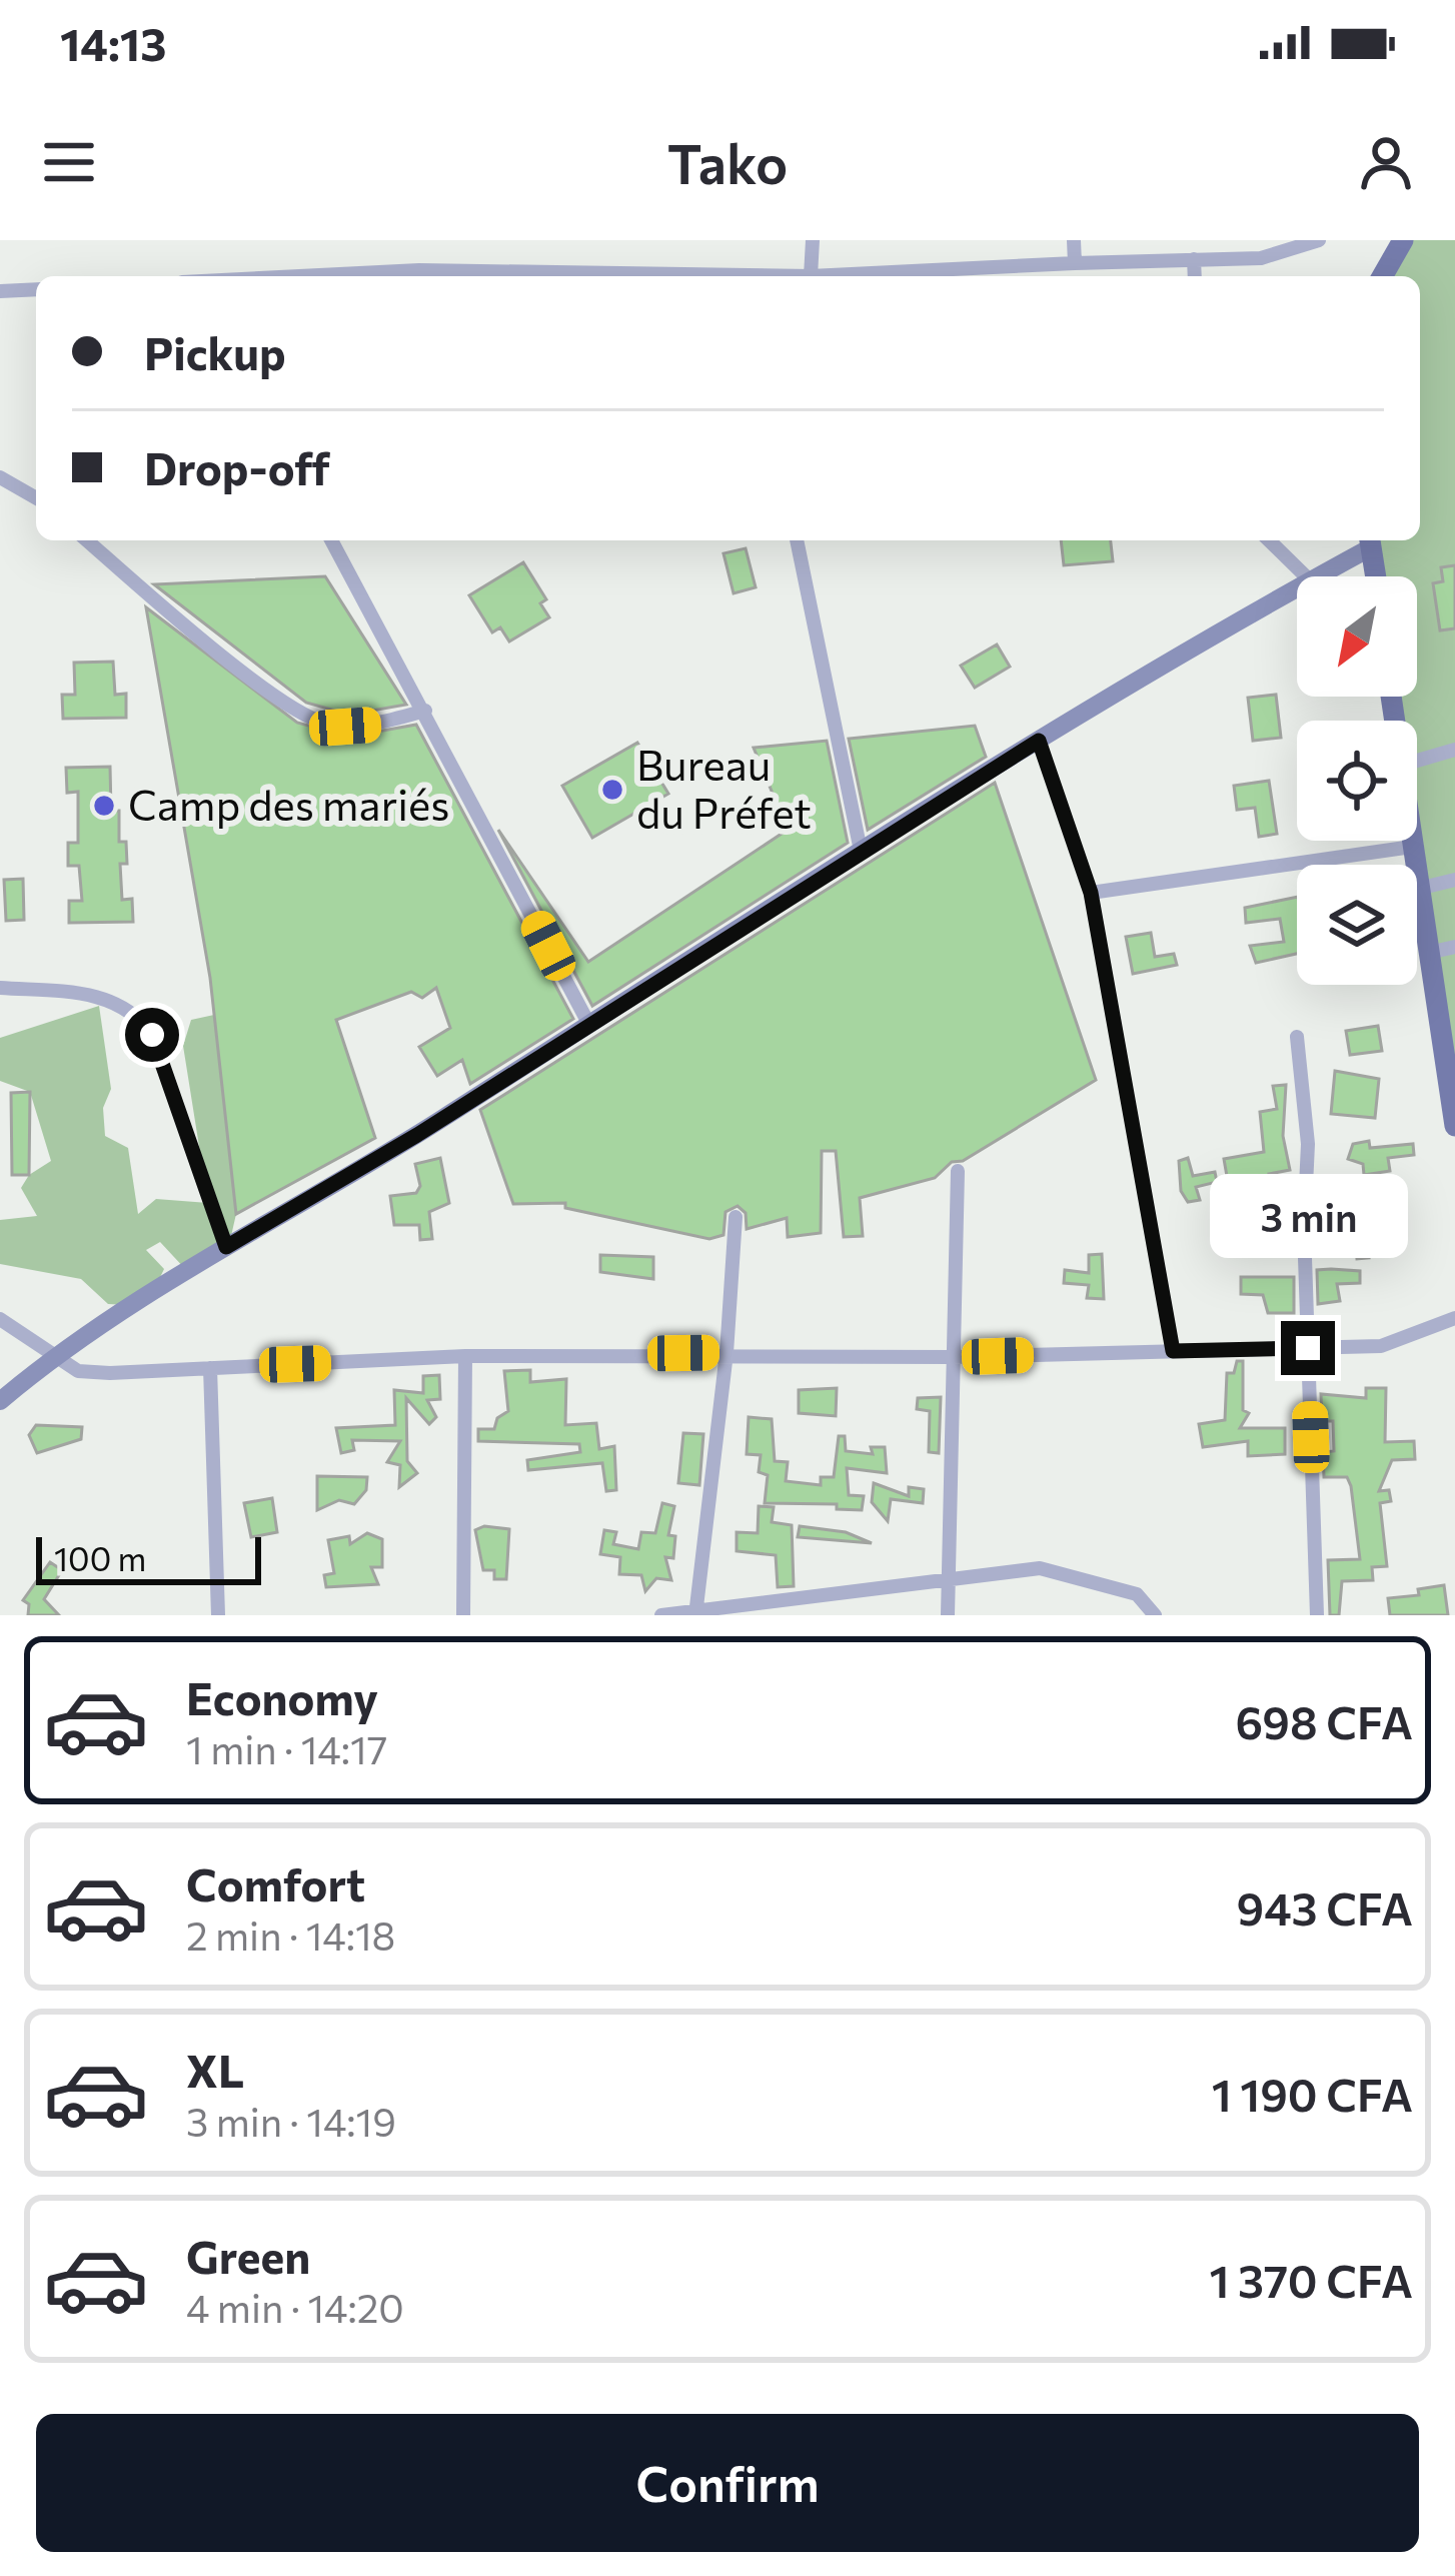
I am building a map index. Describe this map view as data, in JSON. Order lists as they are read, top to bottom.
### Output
{
  "places": ["Bureau du Préfet", "Camp des mariés"],
  "scale_bar": "100 m",
  "north": "bottom left",
  "page": {
    "status": "14:13",
    "header": "Tako",
    "banner": ["Pickup", "Drop-off"],
    "bubble": "3 min",
    "scale": "100 m",
    "list": [
      {
        "name": "Economy",
        "note": "1 min · 14:17",
        "value": "698 CFA"
      },
      {
        "name": "Comfort",
        "note": "2 min · 14:18",
        "value": "943 CFA"
      },
      {
        "name": "XL",
        "note": "3 min · 14:19",
        "value": "1 190 CFA"
      },
      {
        "name": "Green",
        "note": "4 min · 14:20",
        "value": "1 370 CFA"
      }
    ],
    "buttons": "Confirm"
  }
}
